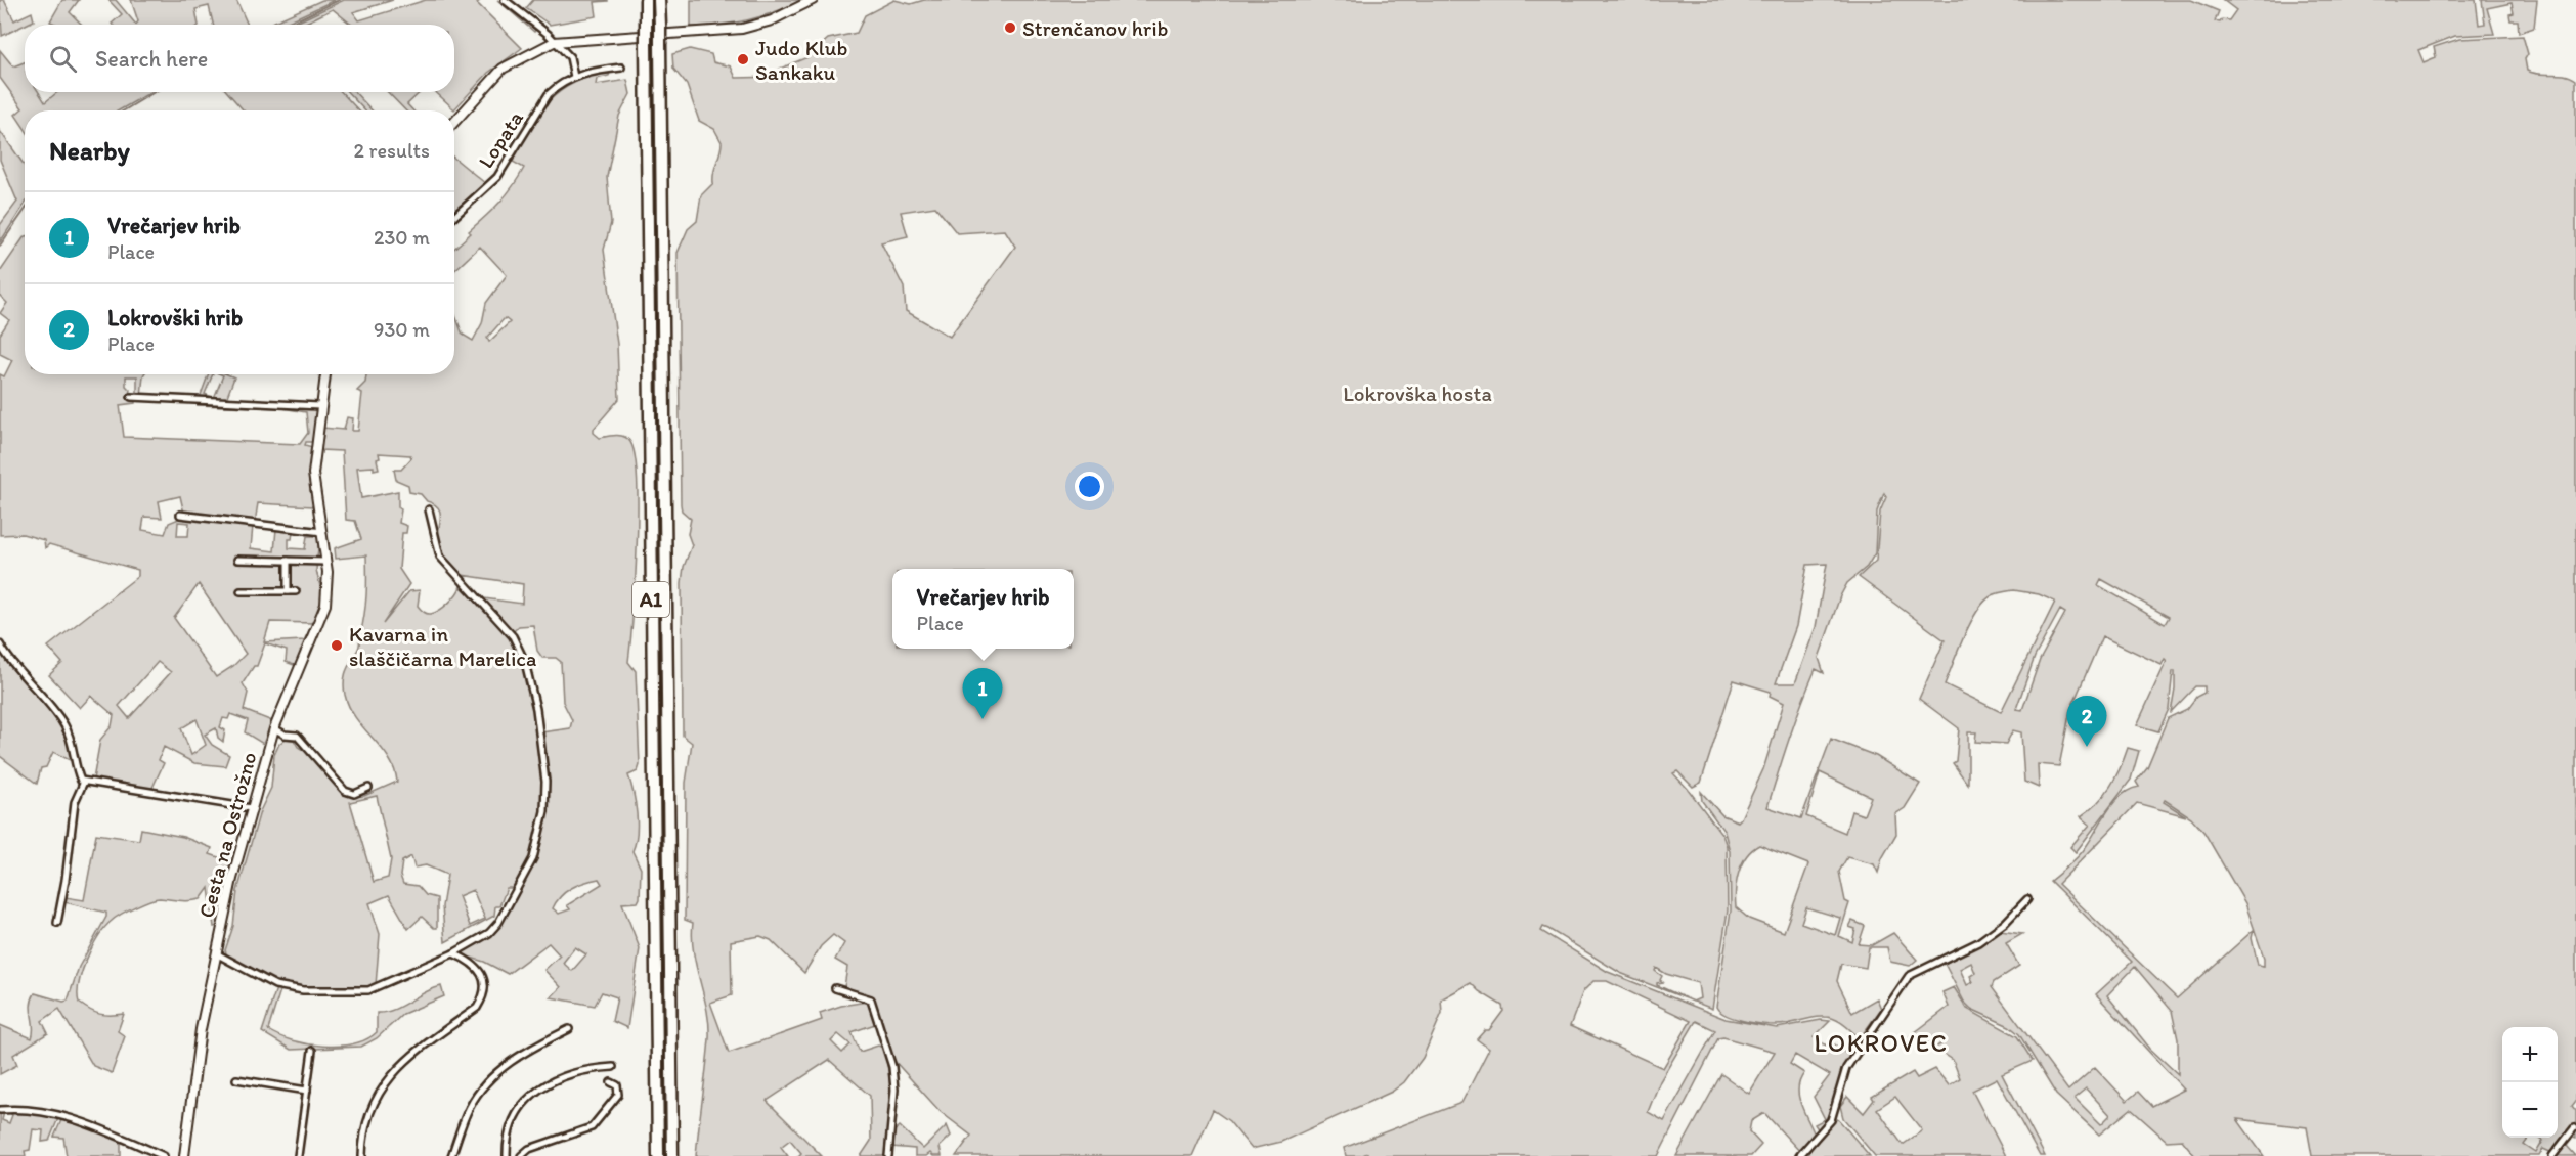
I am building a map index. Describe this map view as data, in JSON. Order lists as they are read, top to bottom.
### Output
{
  "streets": {
    "highway": ["A1"],
    "street": ["Lopata", "Cesta na Ostrožno"]
  },
  "districts": ["LOKROVEC"],
  "parks": ["Lokrovška hosta"],
  "places": ["Strenčanov hrib", "Judo Klub Sankaku", "Kavarna in slaščičarna Marelica"],
  "page": {
    "search": "Search here",
    "heading": ["Nearby", "2 results"],
    "list": [
      {
        "mark": "1",
        "name": "Vrečarjev hrib",
        "note": "Place",
        "value": "230 m"
      },
      {
        "mark": "2",
        "name": "Lokrovški hrib",
        "note": "Place",
        "value": "930 m"
      }
    ],
    "popup": ["Vrečarjev hrib", "Place"],
    "pins": ["1", "2"],
    "map_buttons": ["+", "−"]
  }
}
